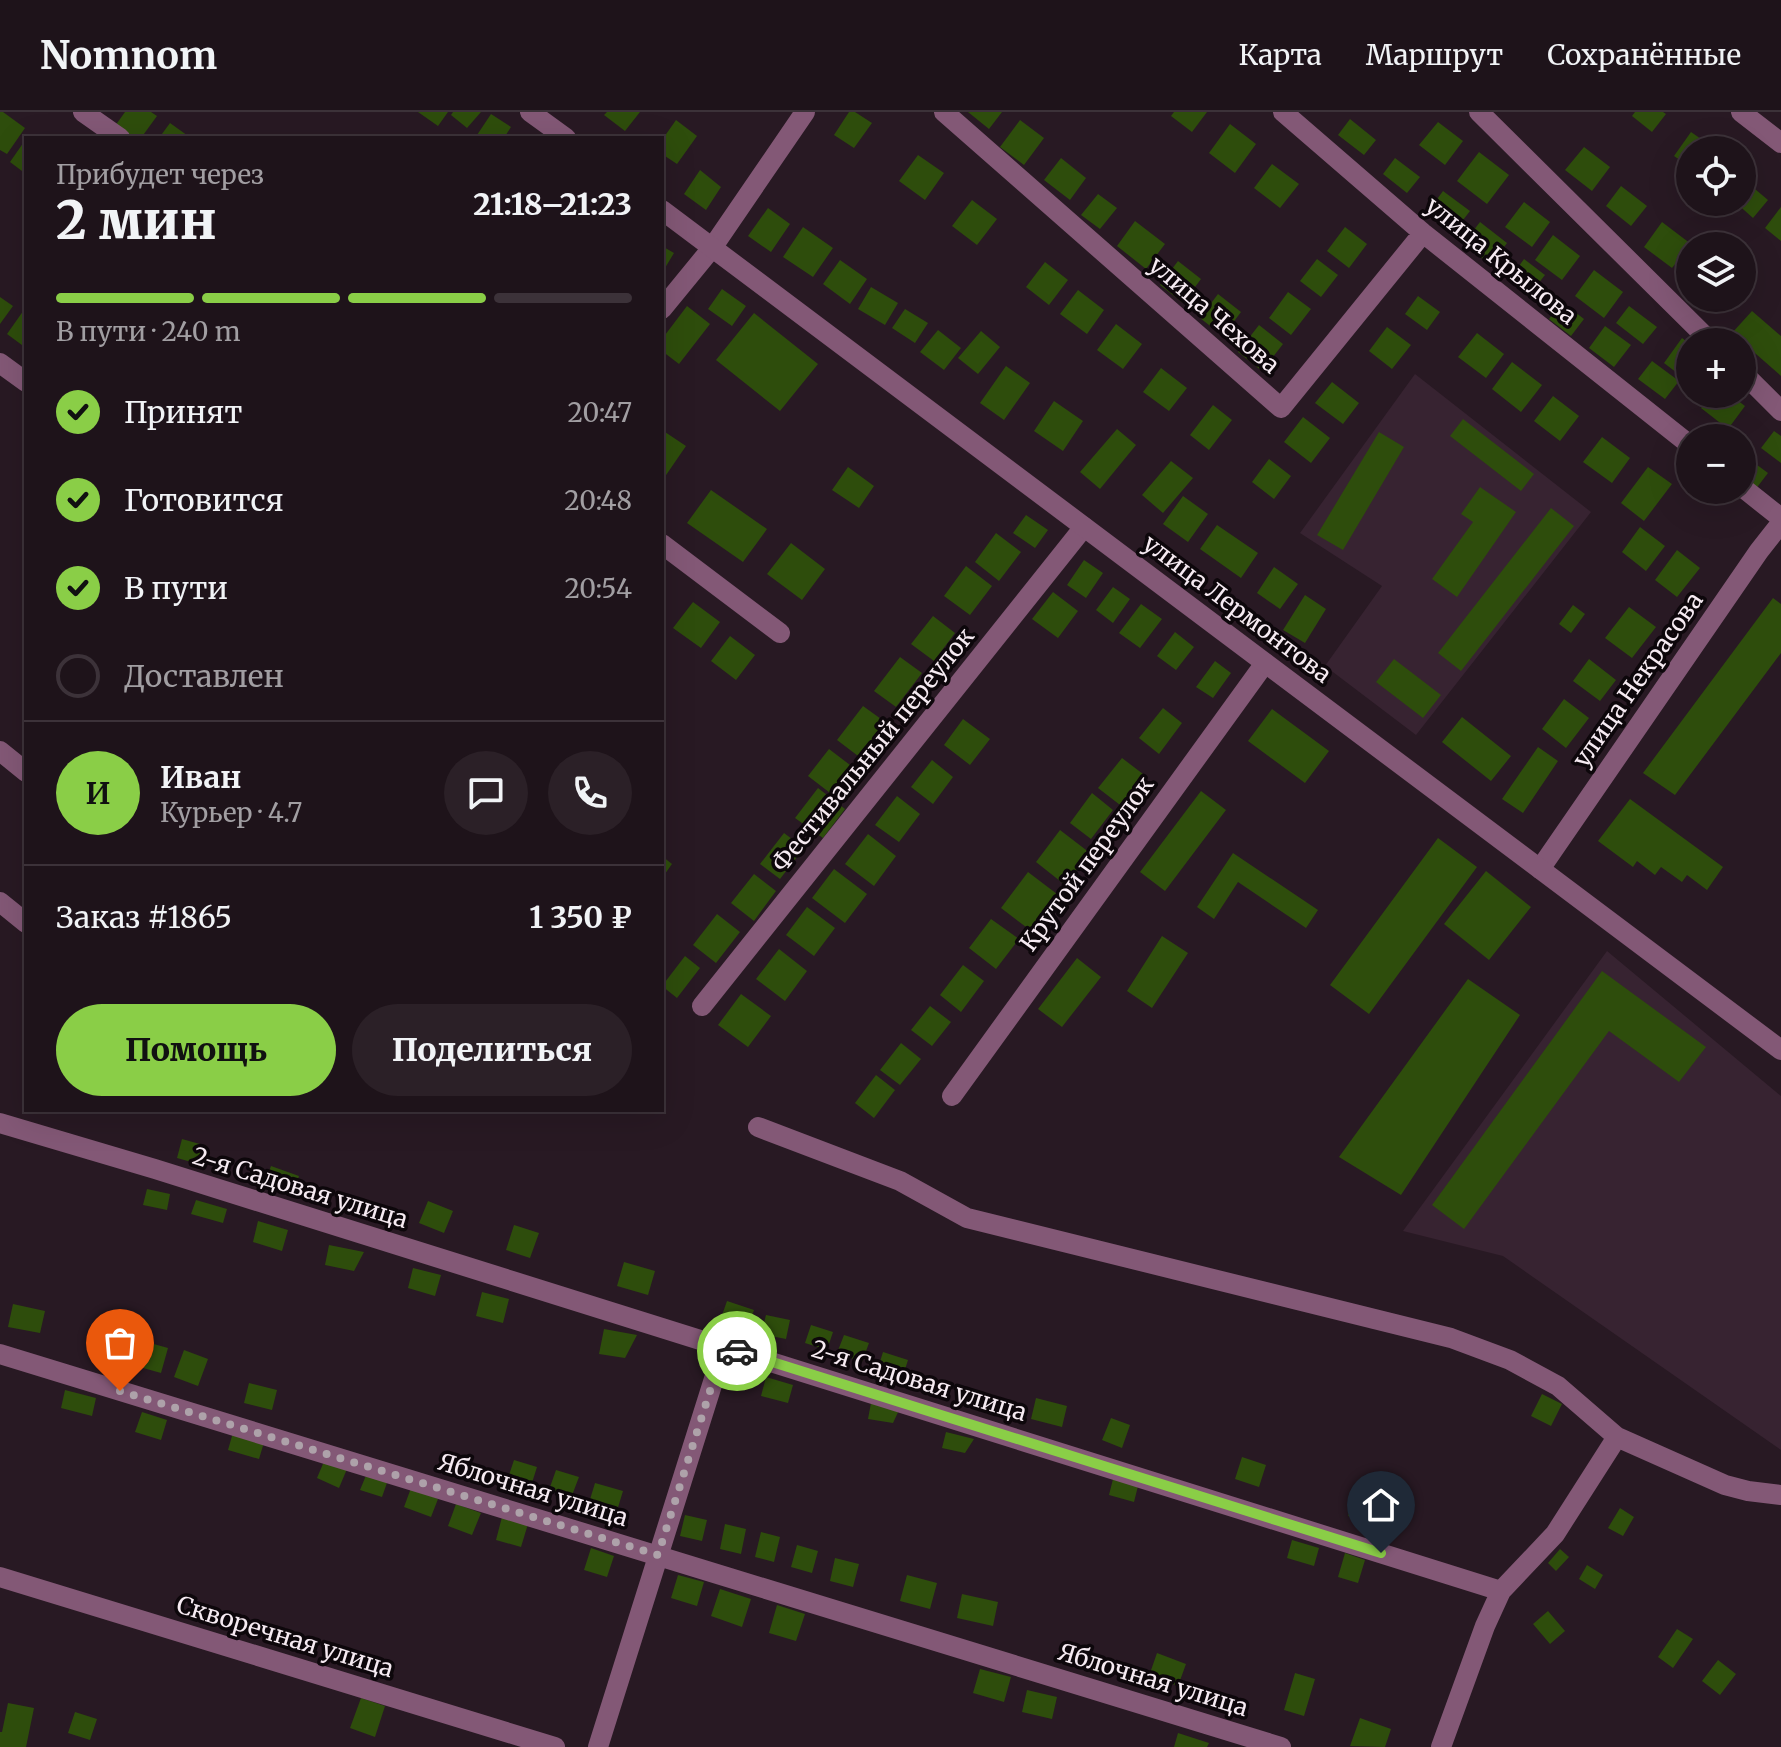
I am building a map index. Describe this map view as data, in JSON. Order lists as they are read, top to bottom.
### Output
{
  "streets": {
    "street": [
      "улица Крылова",
      "улица Чехова",
      "улица Лермонтова",
      "улица Некрасова",
      "Фестивальный переулок",
      "Крутой переулок",
      "2-я Садовая улица",
      "Яблочная улица",
      "Скворечная улица"
    ]
  },
  "crossings": [
    ["улица Крылова", "улица Чехова"],
    ["улица Лермонтова", "улица Некрасова"],
    ["улица Лермонтова", "Фестивальный переулок"],
    ["улица Лермонтова", "Крутой переулок"]
  ],
  "page": {
    "header": "Nomnom",
    "nav": ["Карта", "Маршрут", "Сохранённые"],
    "map_buttons": ["+", "−"],
    "heading": ["2 мин", "Прибудет через", "21:18–21:23"],
    "panel": [
      "Иван",
      "Курьер · 4.7",
      "Заказ #1865",
      "1 350 ₽"
    ],
    "bar": "В пути · 240 m",
    "list": [
      ["Принят", "20:47"],
      ["Готовится", "20:48"],
      ["В пути", "20:54"],
      "Доставлен"
    ],
    "round": "И",
    "buttons": ["Помощь", "Поделиться"]
  }
}
